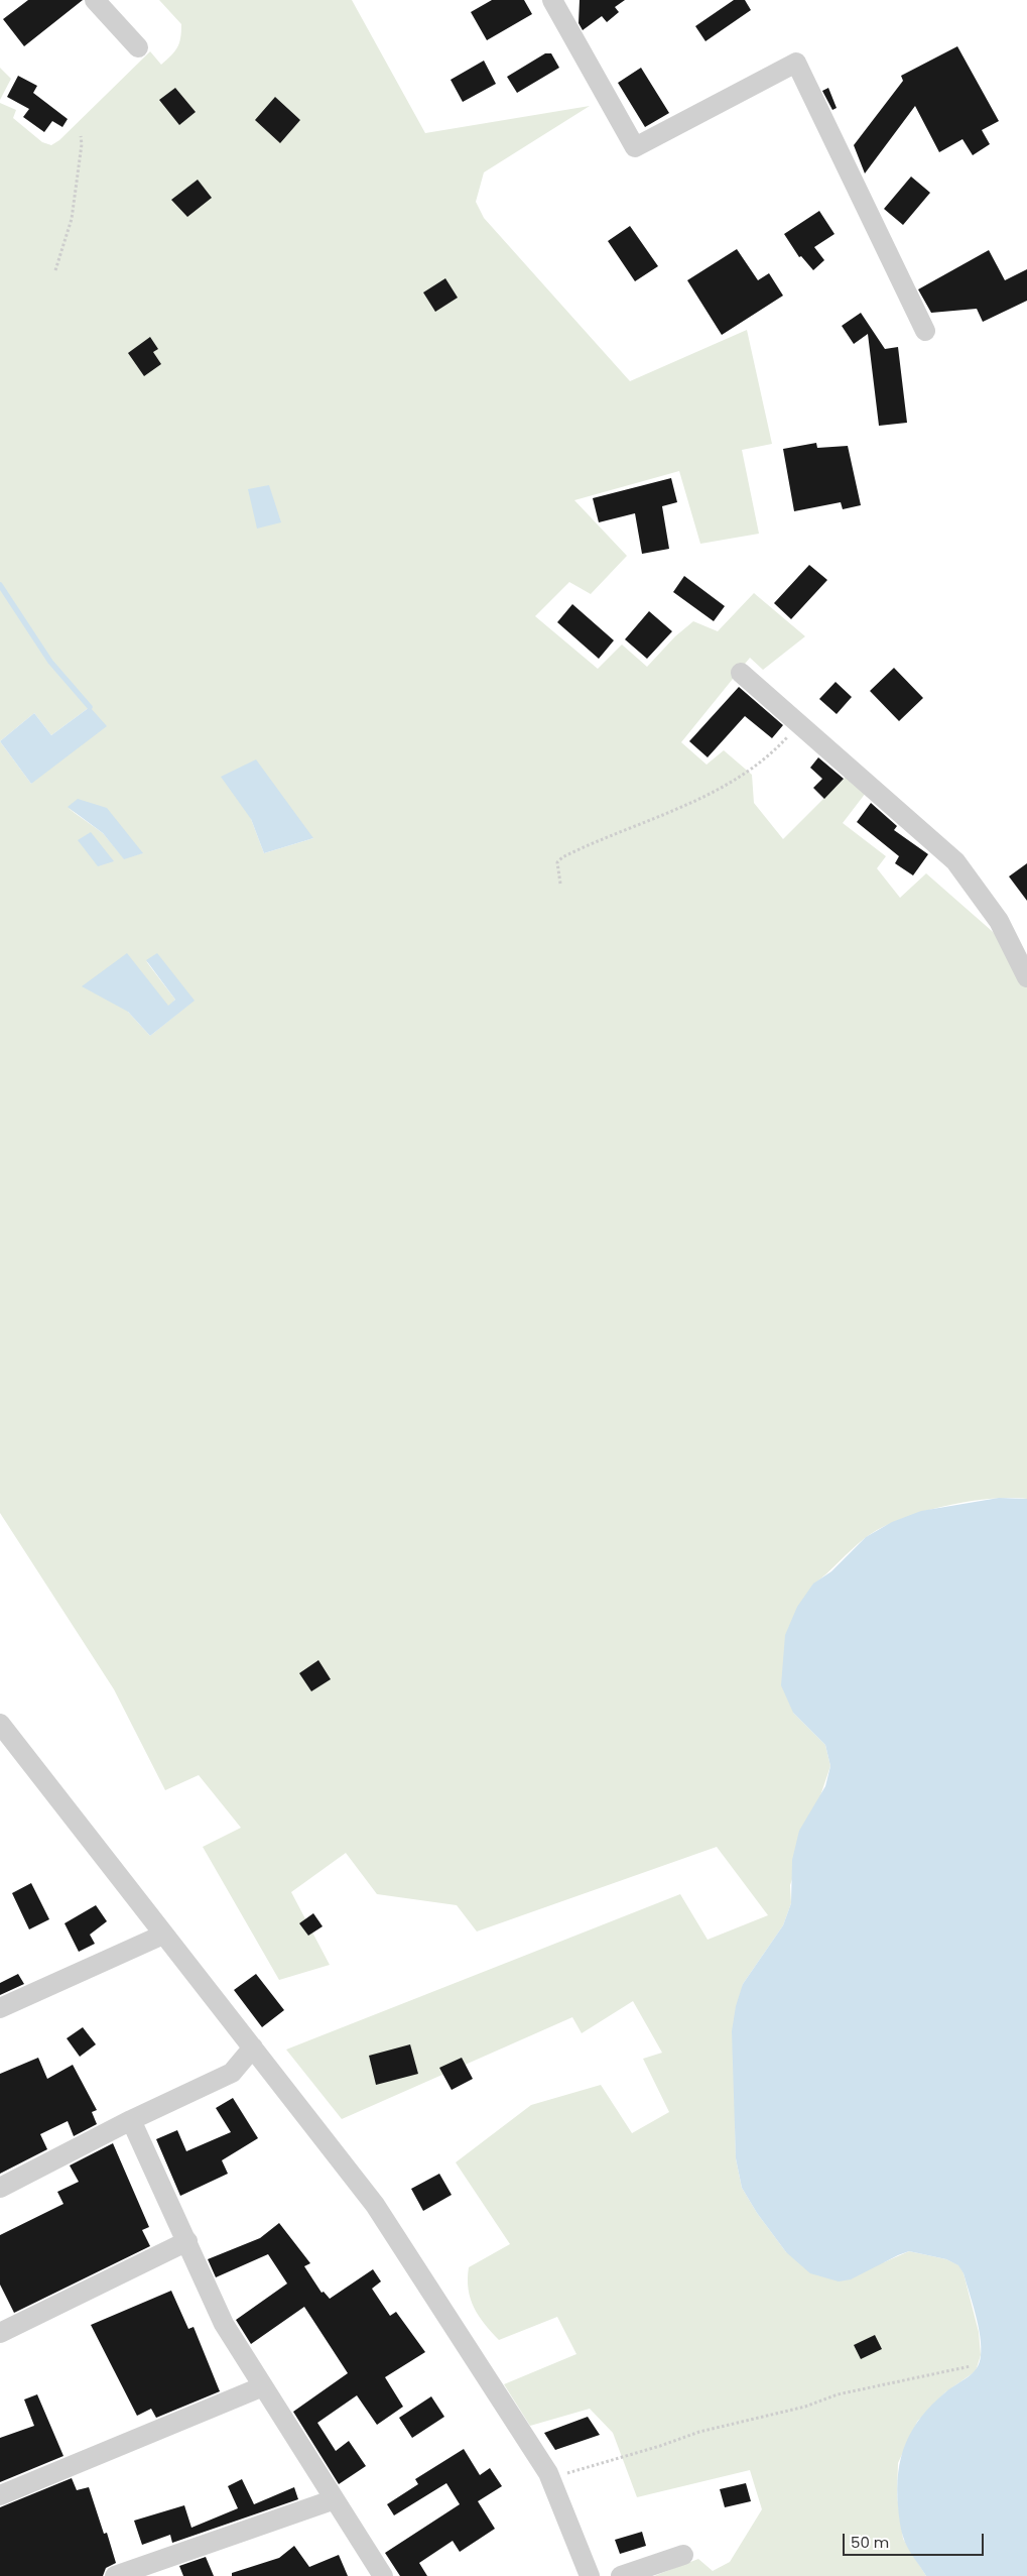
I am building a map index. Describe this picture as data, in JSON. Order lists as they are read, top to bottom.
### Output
{
  "scale_bar": "50 m"
}
